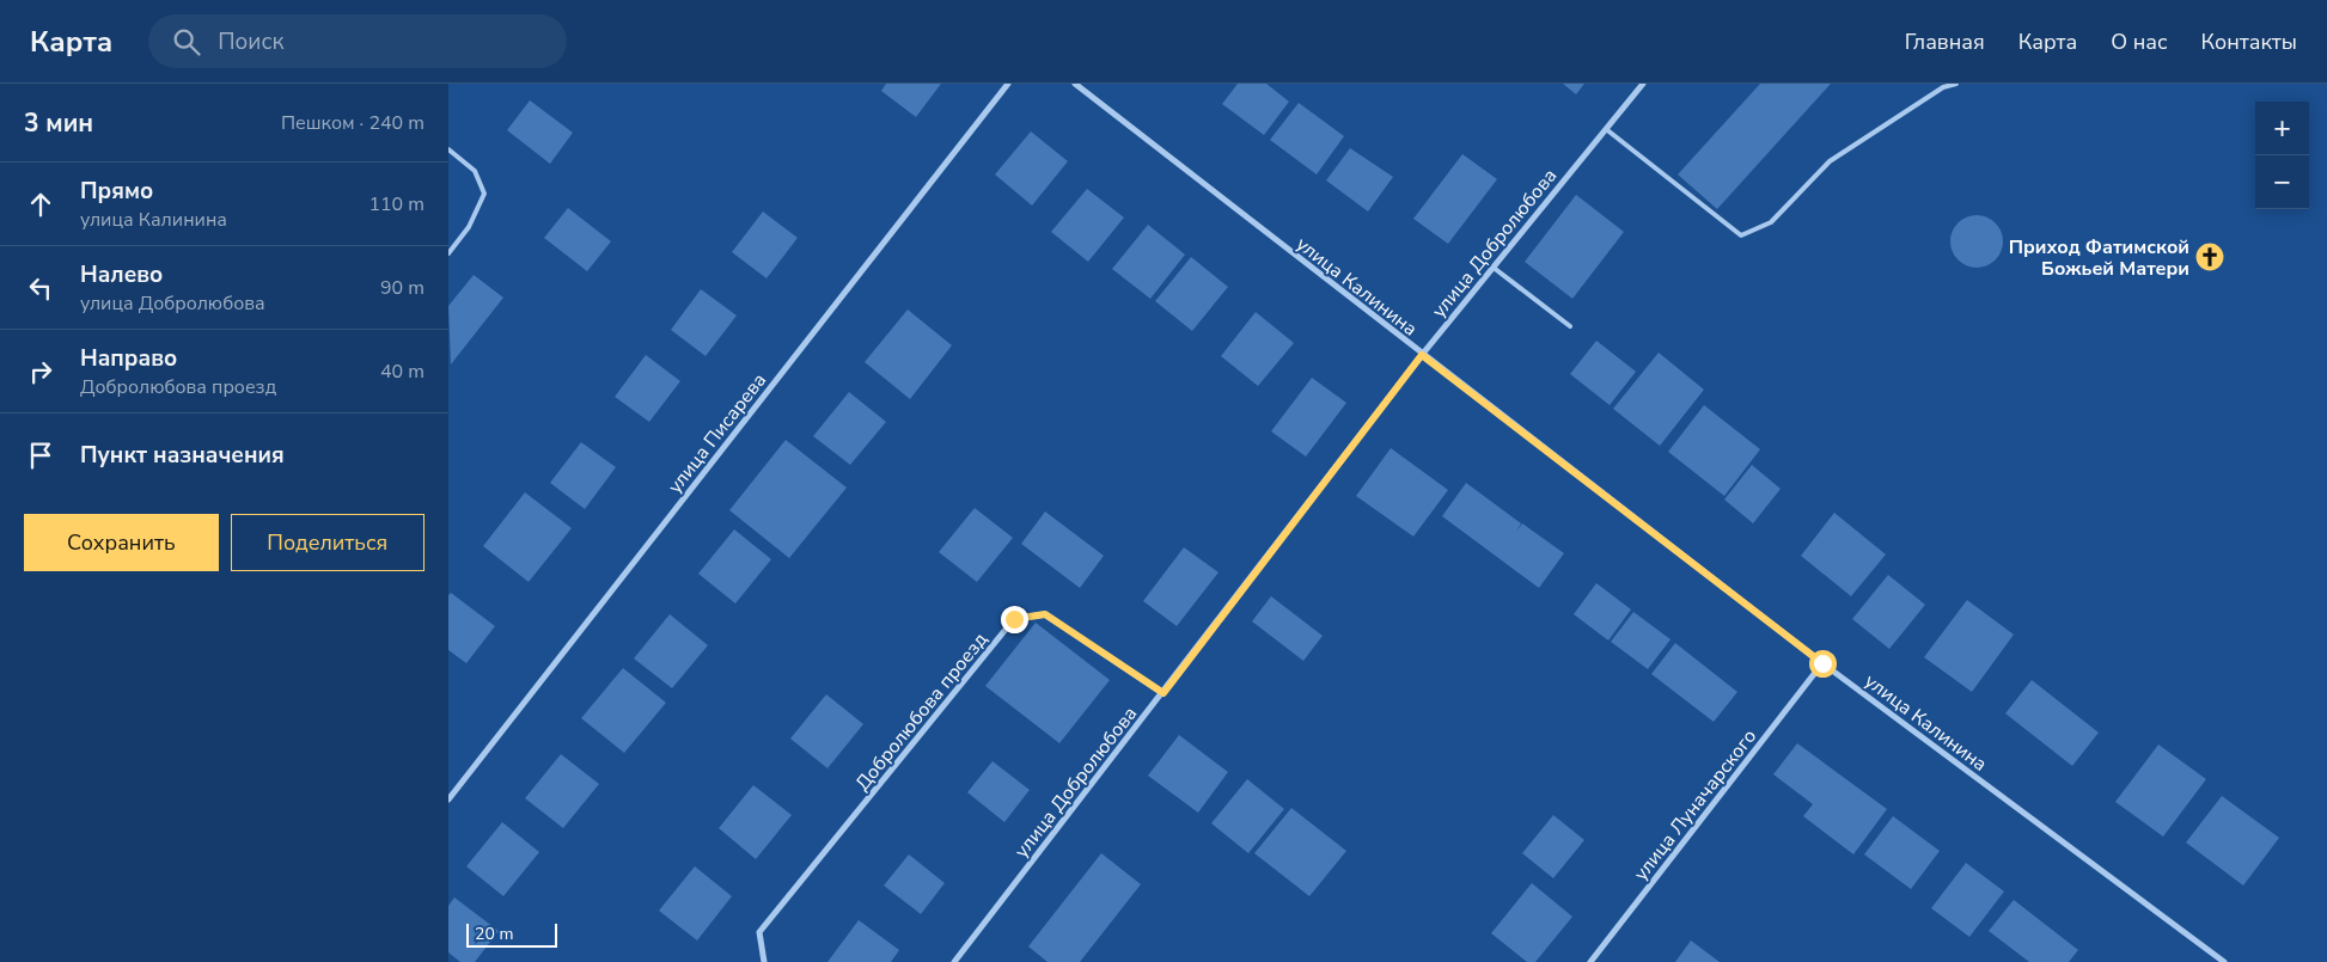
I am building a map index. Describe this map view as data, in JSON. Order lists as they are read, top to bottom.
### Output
{
  "streets": {
    "street": [
      "улица Добролюбова",
      "улица Калинина",
      "улица Писарева",
      "Добролюбова проезд",
      "улица Луначарского"
    ]
  },
  "crossings": [
    ["улица Добролюбова", "улица Калинина"],
    ["улица Добролюбова", "Добролюбова проезд"],
    ["улица Калинина", "улица Луначарского"]
  ],
  "places": {
    "church": ["Приход Фатимской Божьей Матери"]
  },
  "scale_bar": "20 m",
  "page": {
    "header": "Карта",
    "search": "Поиск",
    "nav": [
      "Главная",
      "Карта",
      "О нас",
      "Контакты"
    ],
    "heading": ["3 мин", "Пешком · 240 m"],
    "map_buttons": ["+", "−"],
    "list": [
      ["Прямо", "улица Калинина", "110 m"],
      ["Налево", "улица Добролюбова", "90 m"],
      ["Направо", "Добролюбова проезд", "40 m"],
      "Пункт назначения"
    ],
    "buttons": ["Сохранить", "Поделиться"],
    "scale": "20 m"
  }
}
